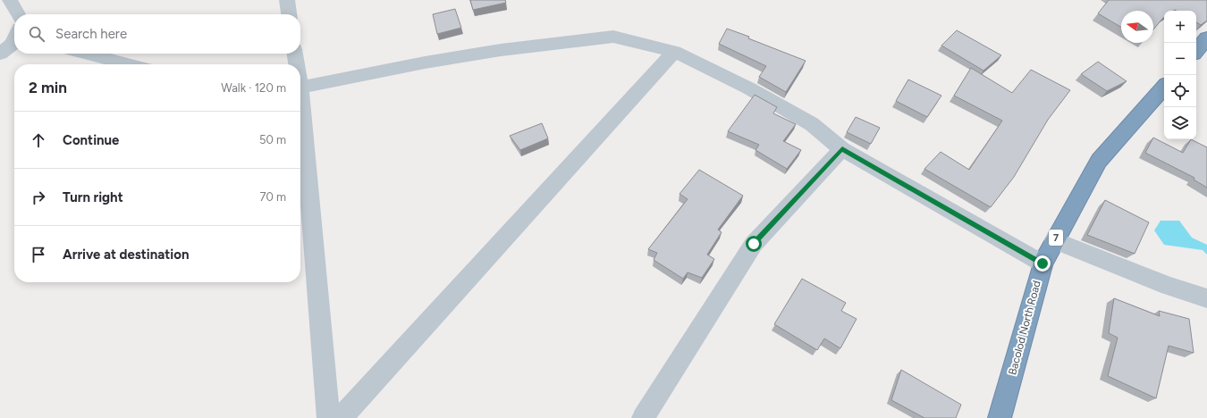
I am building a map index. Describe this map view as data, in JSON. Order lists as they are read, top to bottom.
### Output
{
  "streets": {
    "highway": ["7", "Bacolod North Road"]
  },
  "north": "left",
  "page": {
    "map_buttons": ["+", "−"],
    "search": "Search here",
    "heading": ["2 min", "Walk · 120 m"],
    "list": [
      ["Continue", "50 m"],
      ["Turn right", "70 m"],
      "Arrive at destination"
    ]
  }
}
